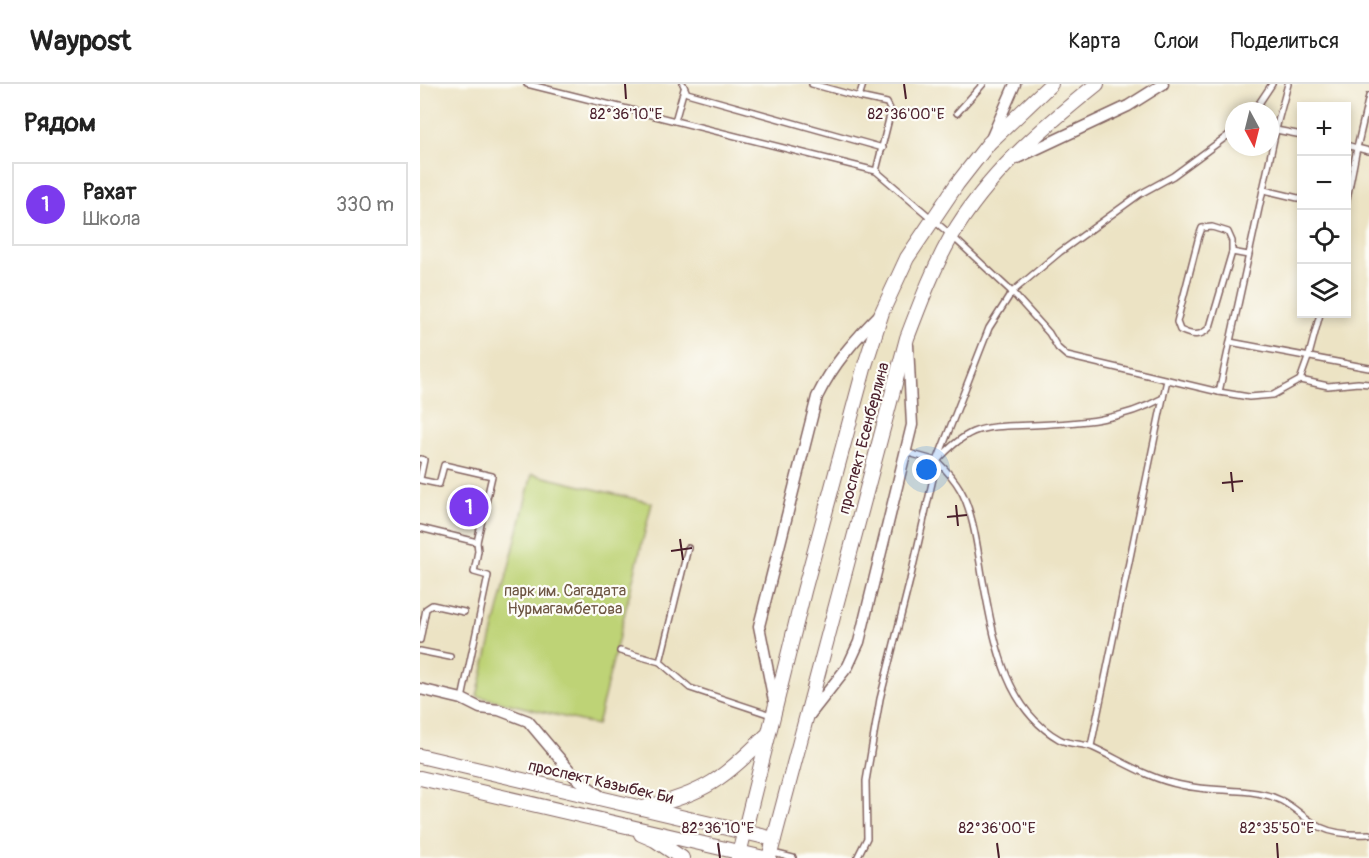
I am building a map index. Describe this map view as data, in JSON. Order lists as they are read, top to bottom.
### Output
{
  "streets": {
    "street": ["проспект Есенберлина", "проспект Казыбек Би"]
  },
  "crossings": [
    ["проспект Есенберлина", "проспект Казыбек Би"]
  ],
  "parks": ["парк им. Сагадата Нурмагамбетова"],
  "north": "bottom",
  "page": {
    "header": "Waypost",
    "nav": ["Карта", "Слои", "Поделиться"],
    "heading": "Рядом",
    "map_buttons": ["+", "−"],
    "list": [
      {
        "mark": "1",
        "name": "Рахат",
        "note": "Школа",
        "value": "330 m"
      }
    ],
    "pins": "1"
  },
  "coordinates": ["82°36'10\"E", "82°36'00\"E", "82°35'50\"E"]
}
